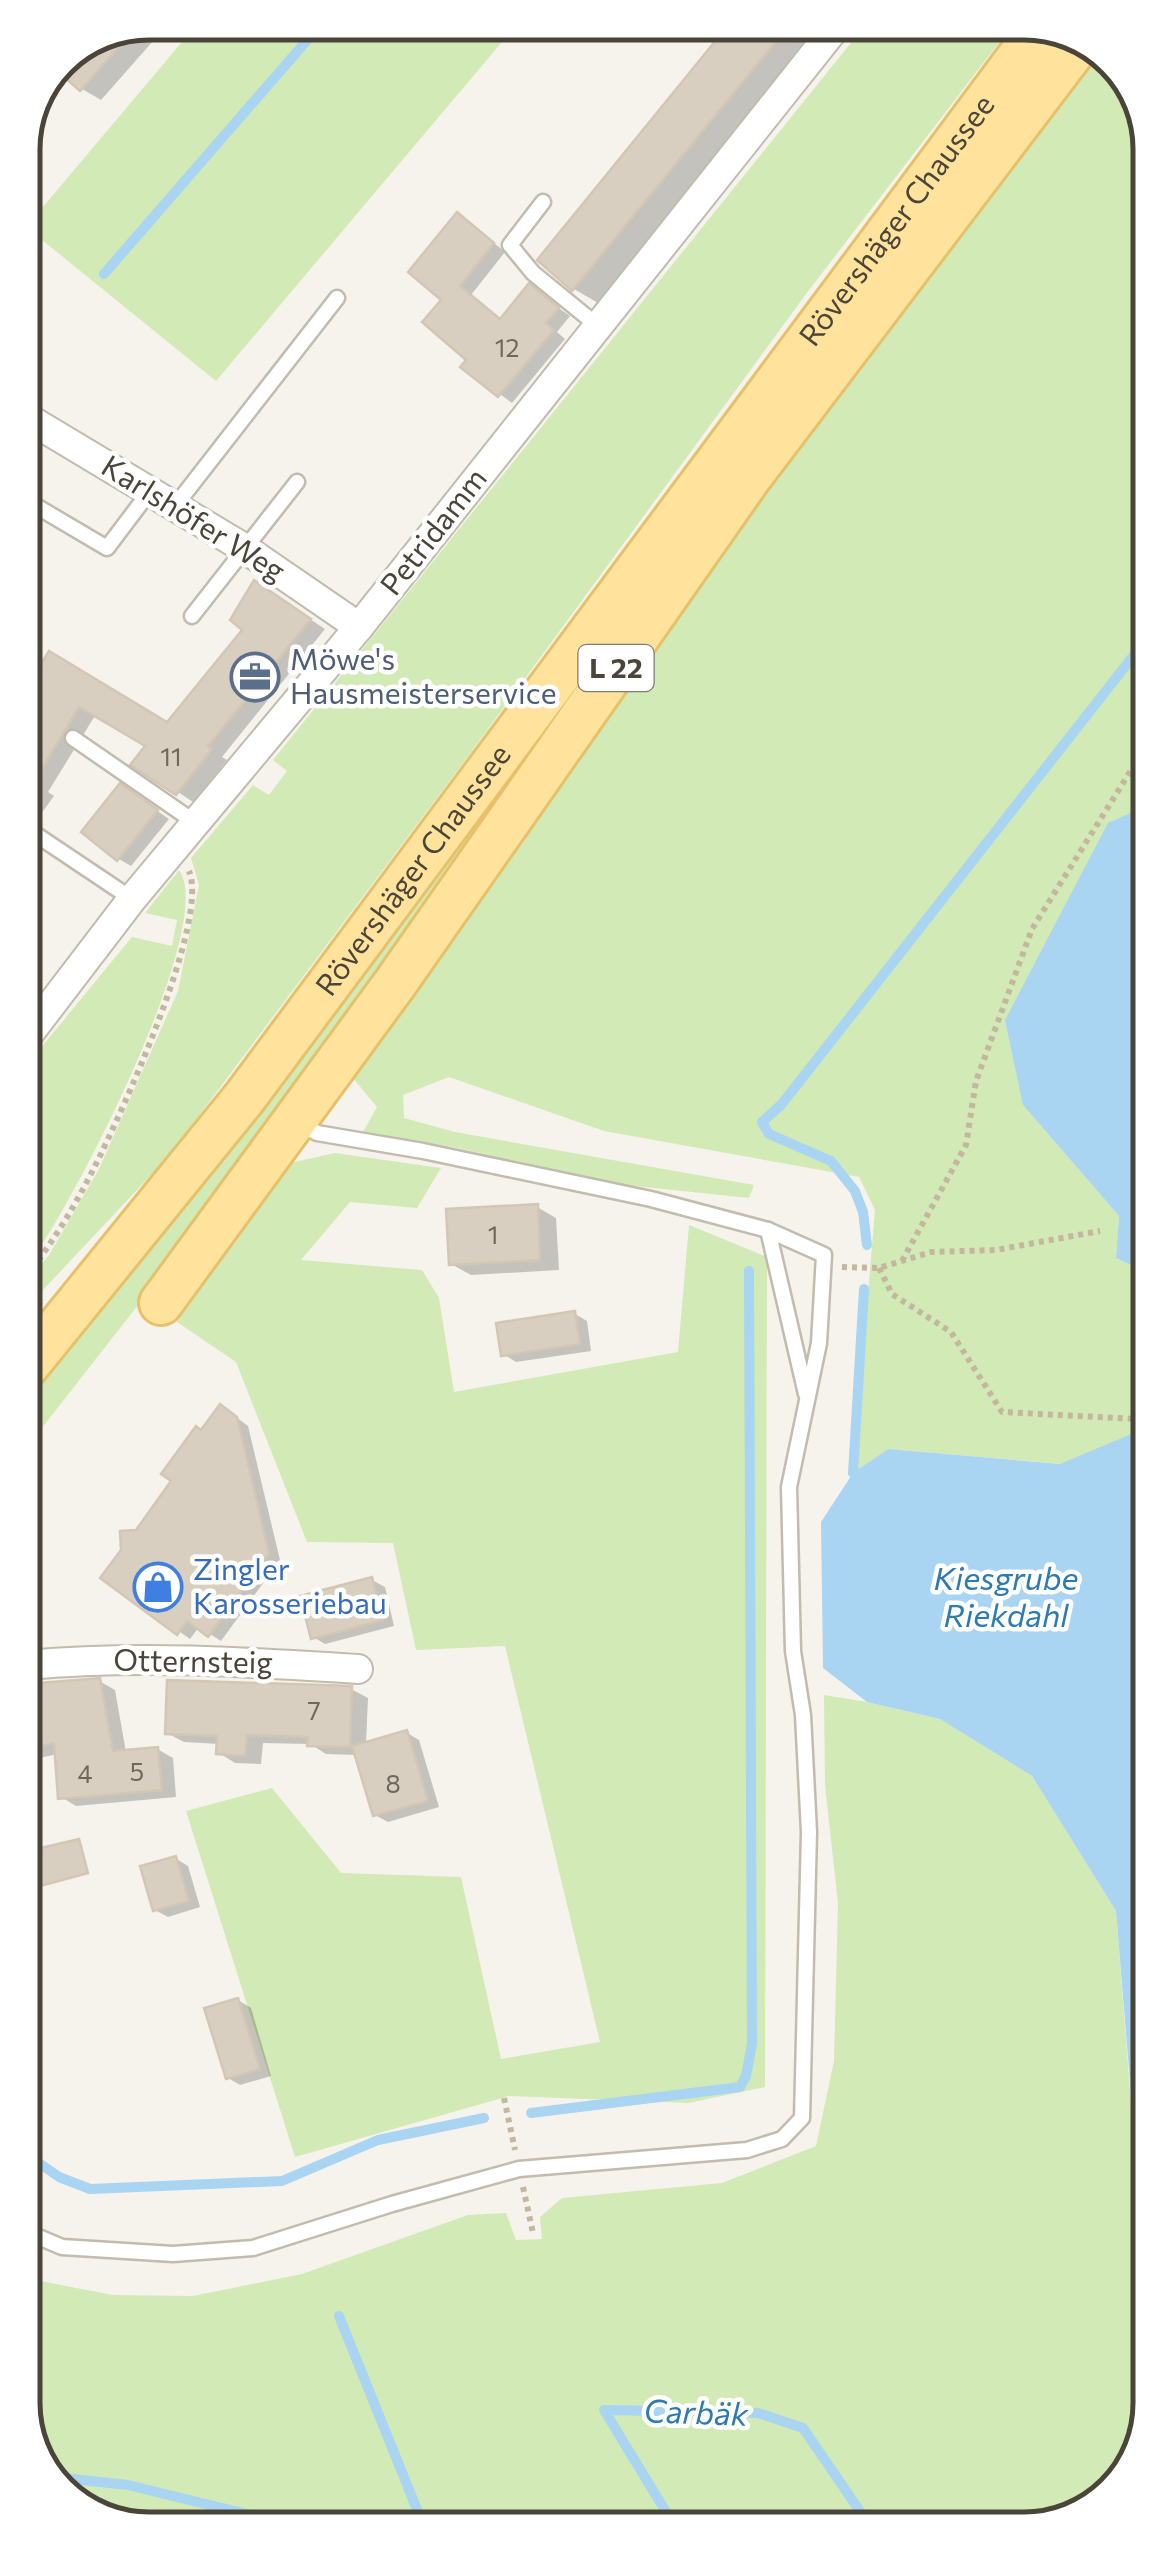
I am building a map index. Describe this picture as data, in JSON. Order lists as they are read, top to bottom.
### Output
{
  "streets": {
    "main road": ["Rövershäger Chaussee", "L 22"],
    "street": ["Karlshöfer Weg", "Petridamm", "Otternsteig"]
  },
  "crossings": [
    ["Karlshöfer Weg", "Petridamm"]
  ],
  "water": ["Kiesgrube Riekdahl", "Carbäk"],
  "places": {
    "office": ["Möwe's Hausmeisterservice"],
    "shop": ["Zingler Karosseriebau"]
  },
  "house_numbers": [
    "12",
    "11",
    "1",
    "7",
    "5",
    "4",
    "8"
  ]
}
